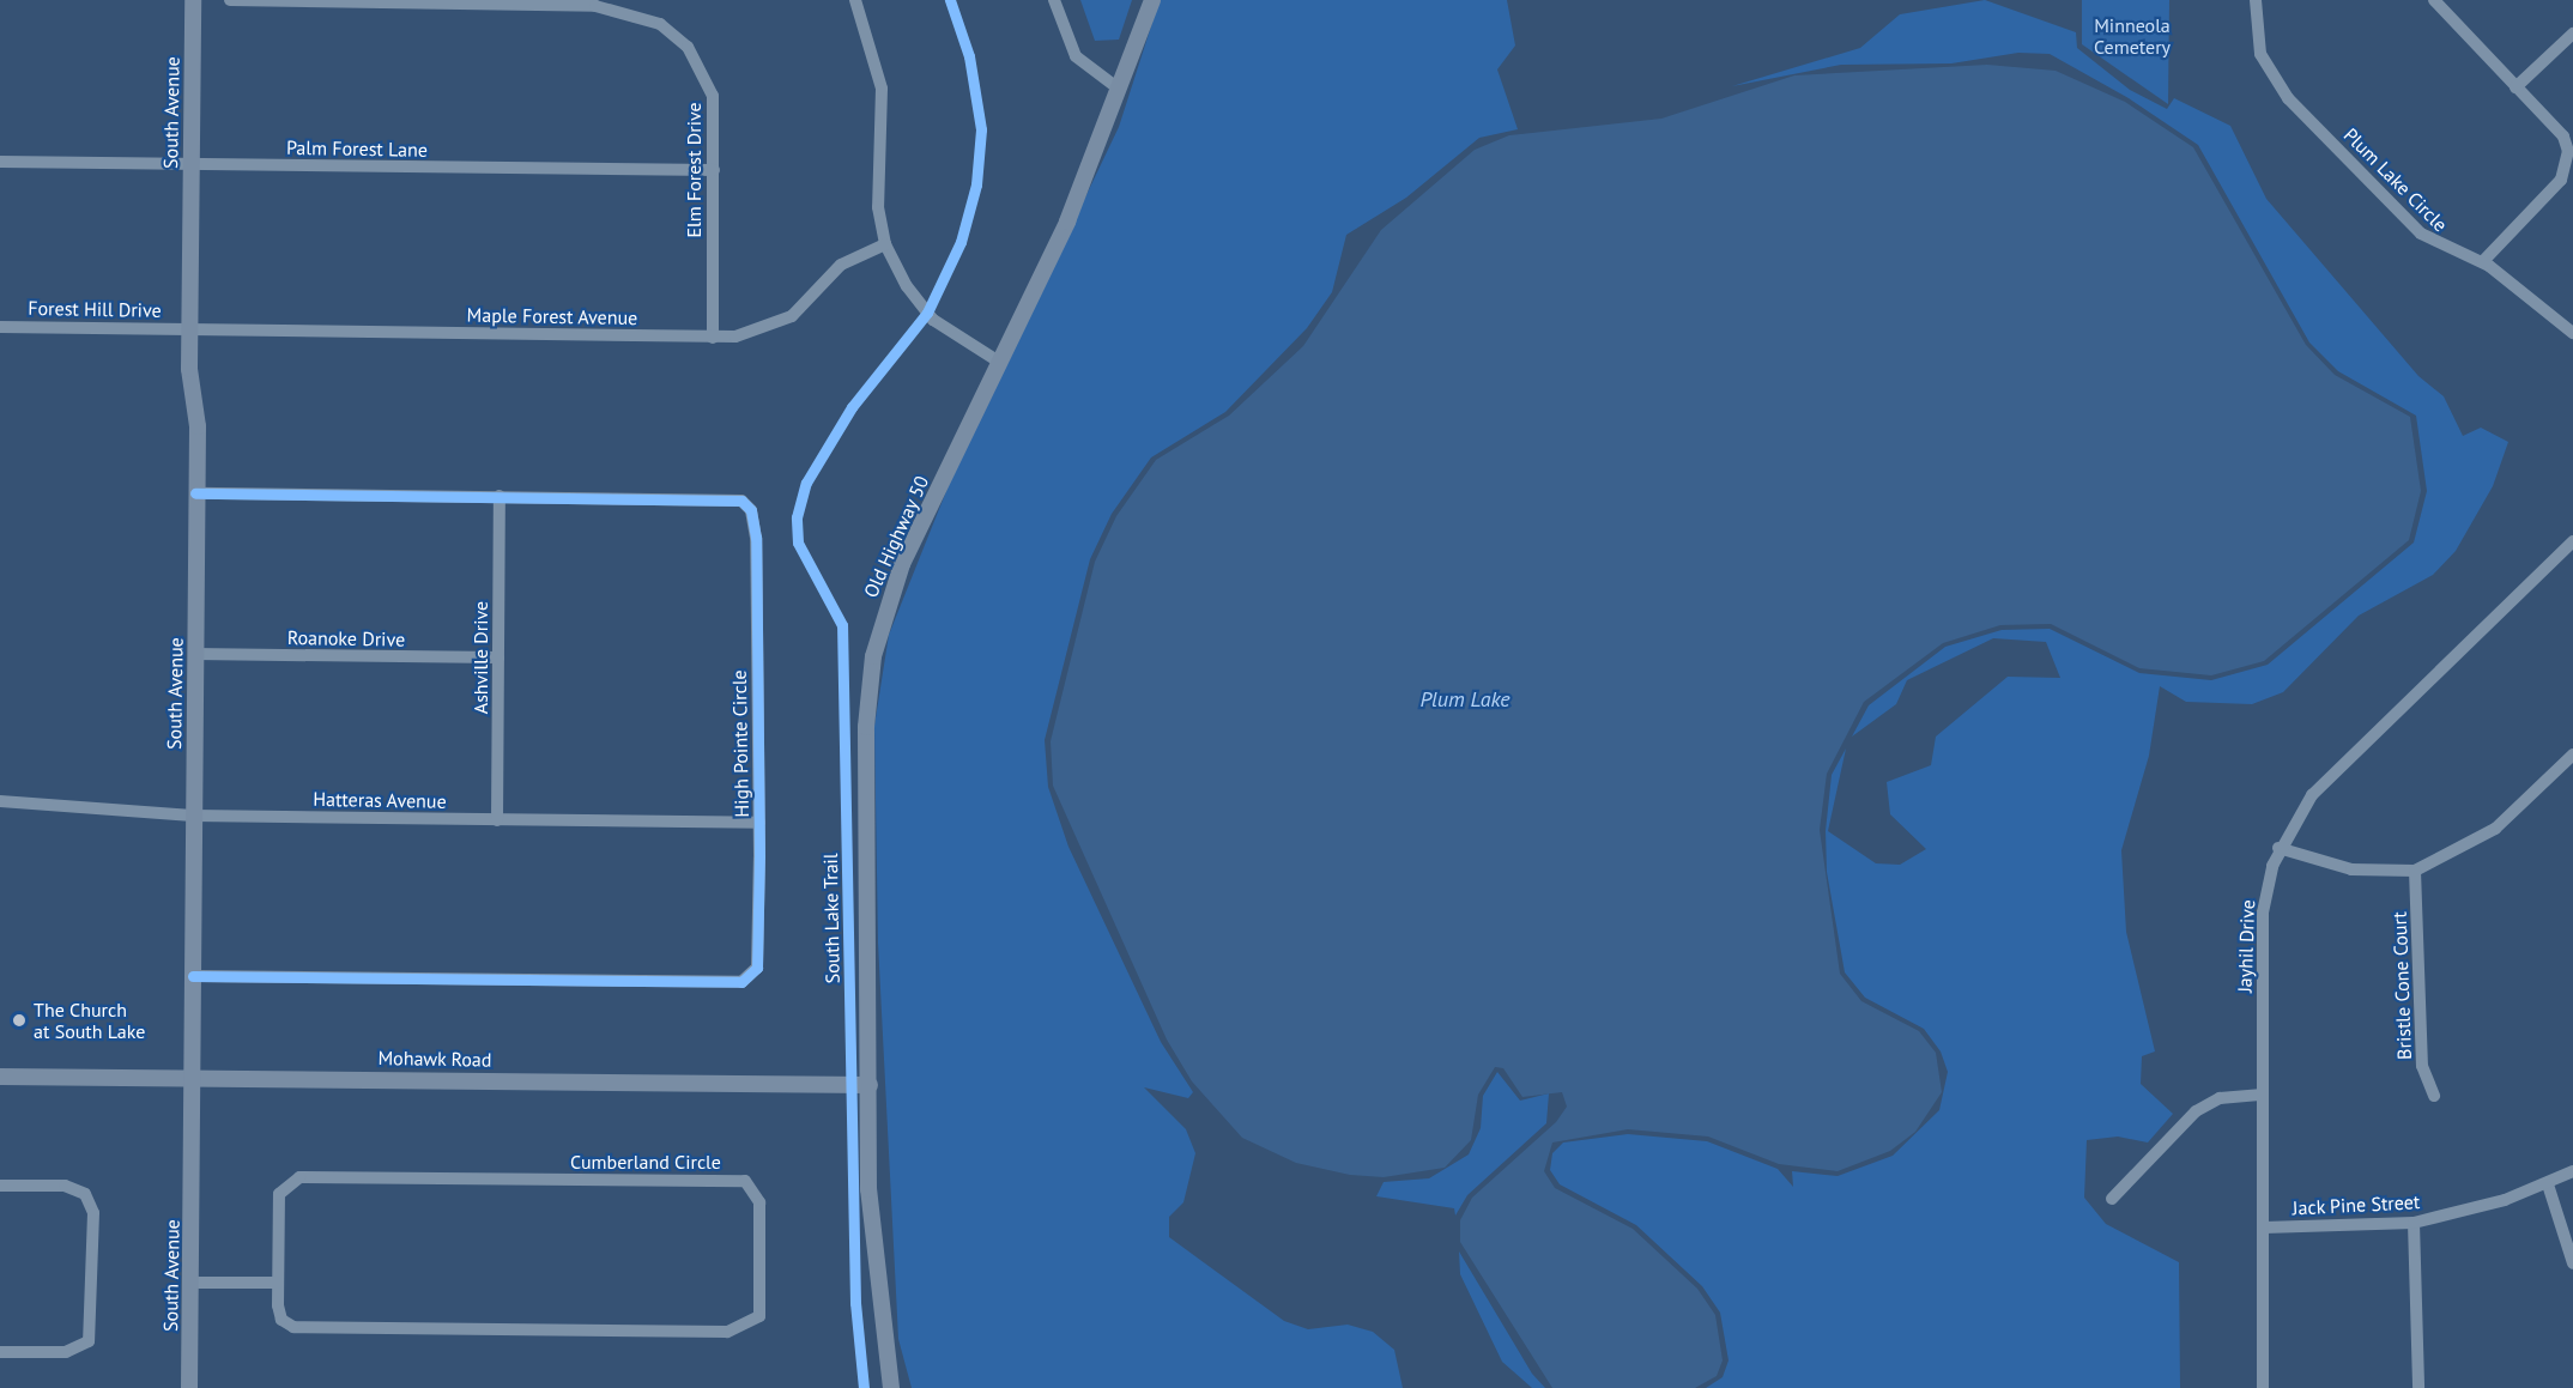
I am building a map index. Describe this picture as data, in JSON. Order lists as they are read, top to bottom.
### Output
{
  "streets": {
    "street": [
      "South Avenue",
      "Palm Forest Lane",
      "Elm Forest Drive",
      "Plum Lake Circle",
      "Forest Hill Drive",
      "Maple Forest Avenue",
      "Old Highway 50",
      "Roanoke Drive",
      "Ashville Drive",
      "High Pointe Circle",
      "Hatteras Avenue",
      "Jayhil Drive",
      "Bristle Cone Court",
      "Mohawk Road",
      "Cumberland Circle",
      "Jack Pine Street"
    ],
    "cycle path": ["South Lake Trail"]
  },
  "crossings": [
    ["South Avenue", "Palm Forest Lane"],
    ["South Avenue", "Forest Hill Drive"],
    ["South Avenue", "Maple Forest Avenue"],
    ["South Avenue", "Roanoke Drive"],
    ["South Avenue", "High Pointe Circle"],
    ["South Avenue", "Hatteras Avenue"],
    ["South Avenue", "Mohawk Road"],
    ["Palm Forest Lane", "Elm Forest Drive"],
    ["Elm Forest Drive", "Maple Forest Avenue"],
    ["Forest Hill Drive", "Maple Forest Avenue"],
    ["Old Highway 50", "Mohawk Road"],
    ["Roanoke Drive", "Ashville Drive"],
    ["Ashville Drive", "High Pointe Circle"],
    ["Ashville Drive", "Hatteras Avenue"],
    ["High Pointe Circle", "Hatteras Avenue"],
    ["Jayhil Drive", "Jack Pine Street"]
  ],
  "water": ["Plum Lake"],
  "parks": ["Minneola Cemetery"],
  "places": ["The Church at South Lake"]
}
